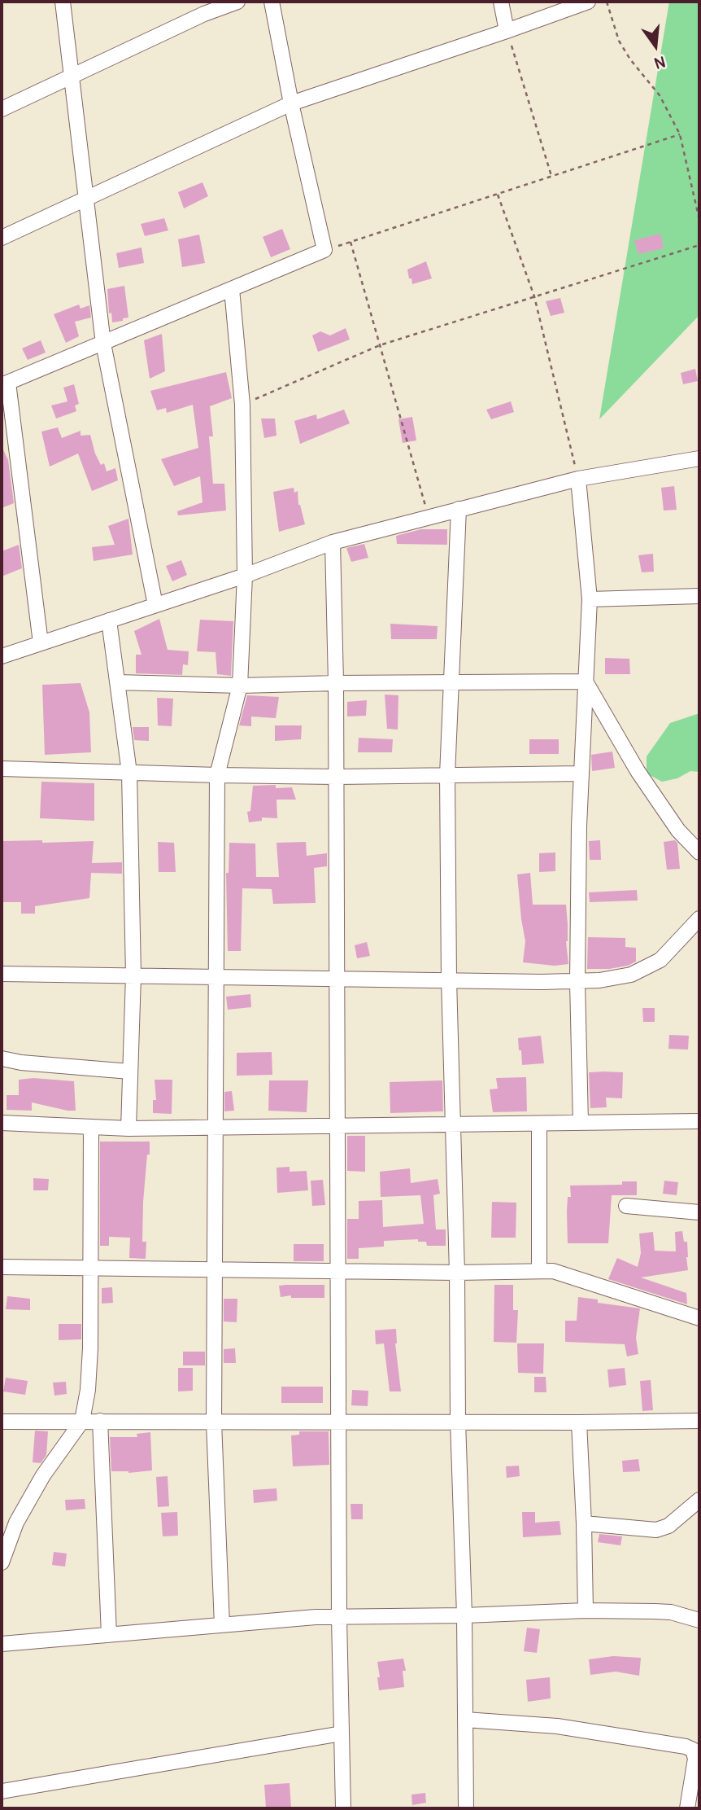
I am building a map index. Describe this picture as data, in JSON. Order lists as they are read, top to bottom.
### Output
{
  "north": "bottom"
}
